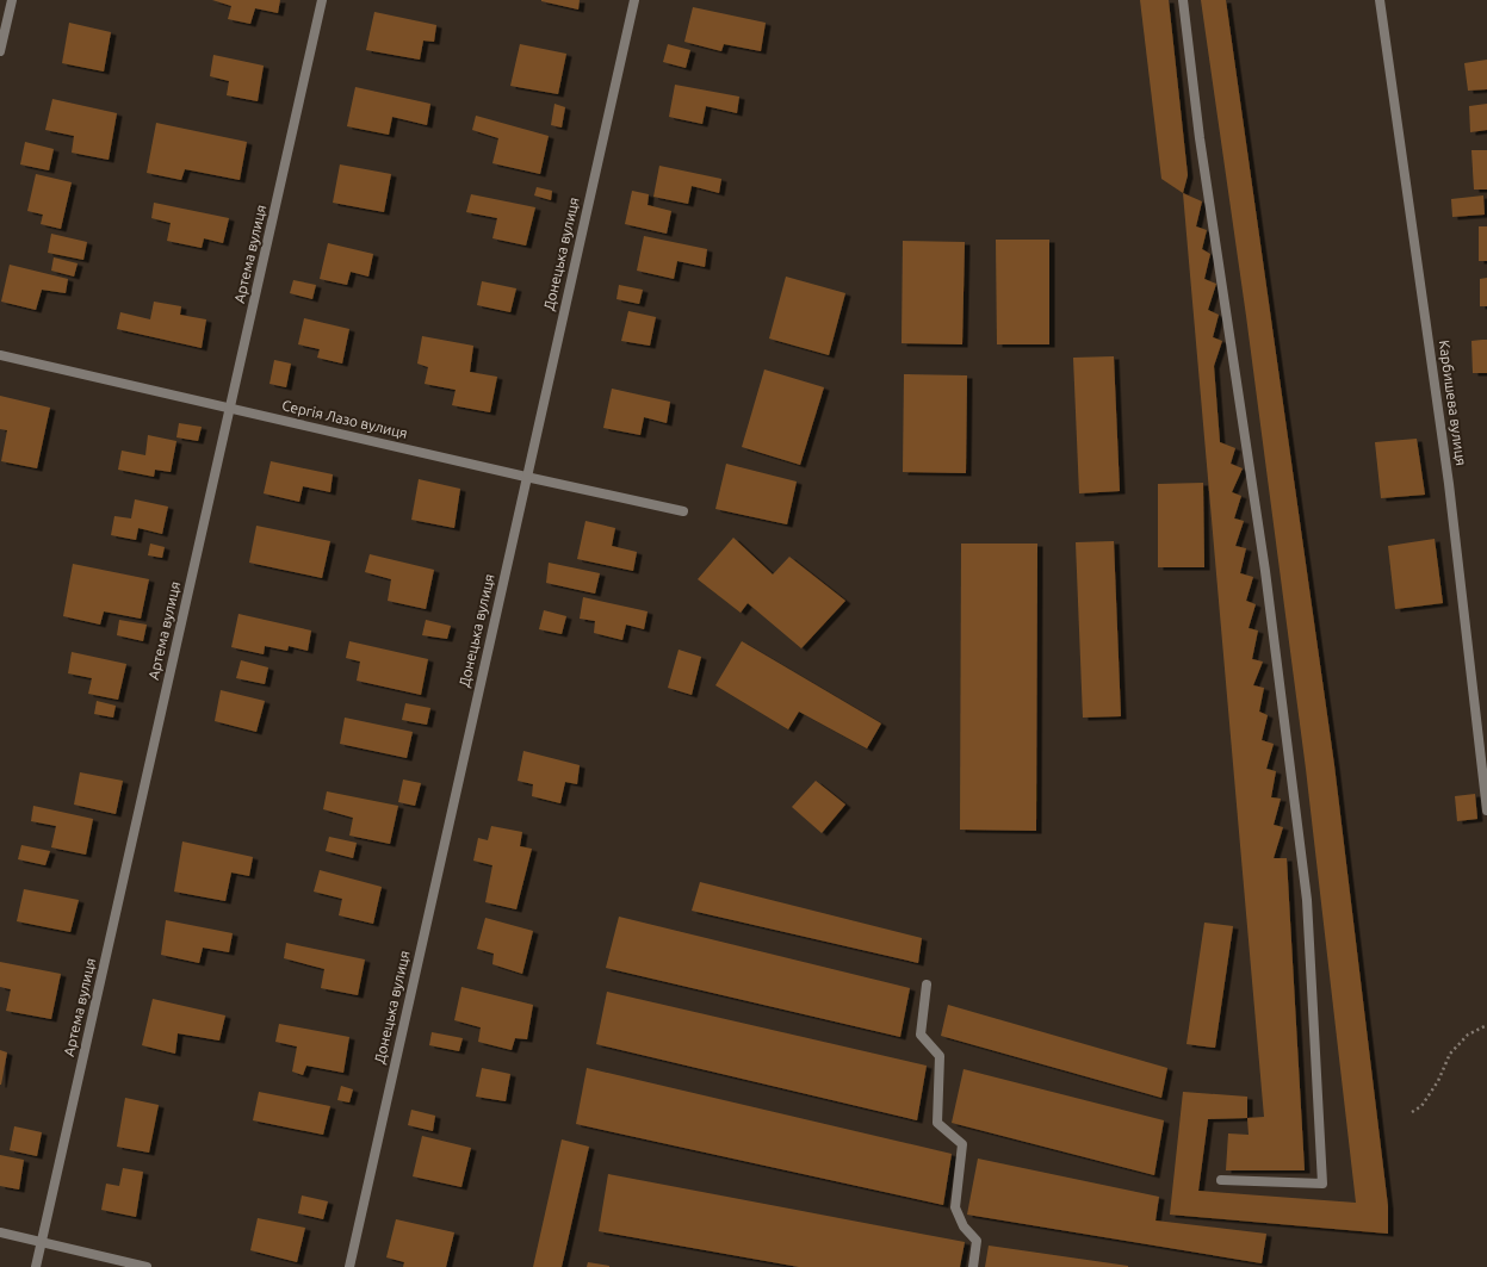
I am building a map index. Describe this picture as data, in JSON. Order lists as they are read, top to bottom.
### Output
{
  "streets": {
    "street": [
      "Артема вулиця",
      "Донецька вулиця",
      "Карбишева вулиця",
      "Сергія Лазо вулиця"
    ]
  },
  "crossings": [
    ["Артема вулиця", "Сергія Лазо вулиця"],
    ["Донецька вулиця", "Сергія Лазо вулиця"]
  ]
}
